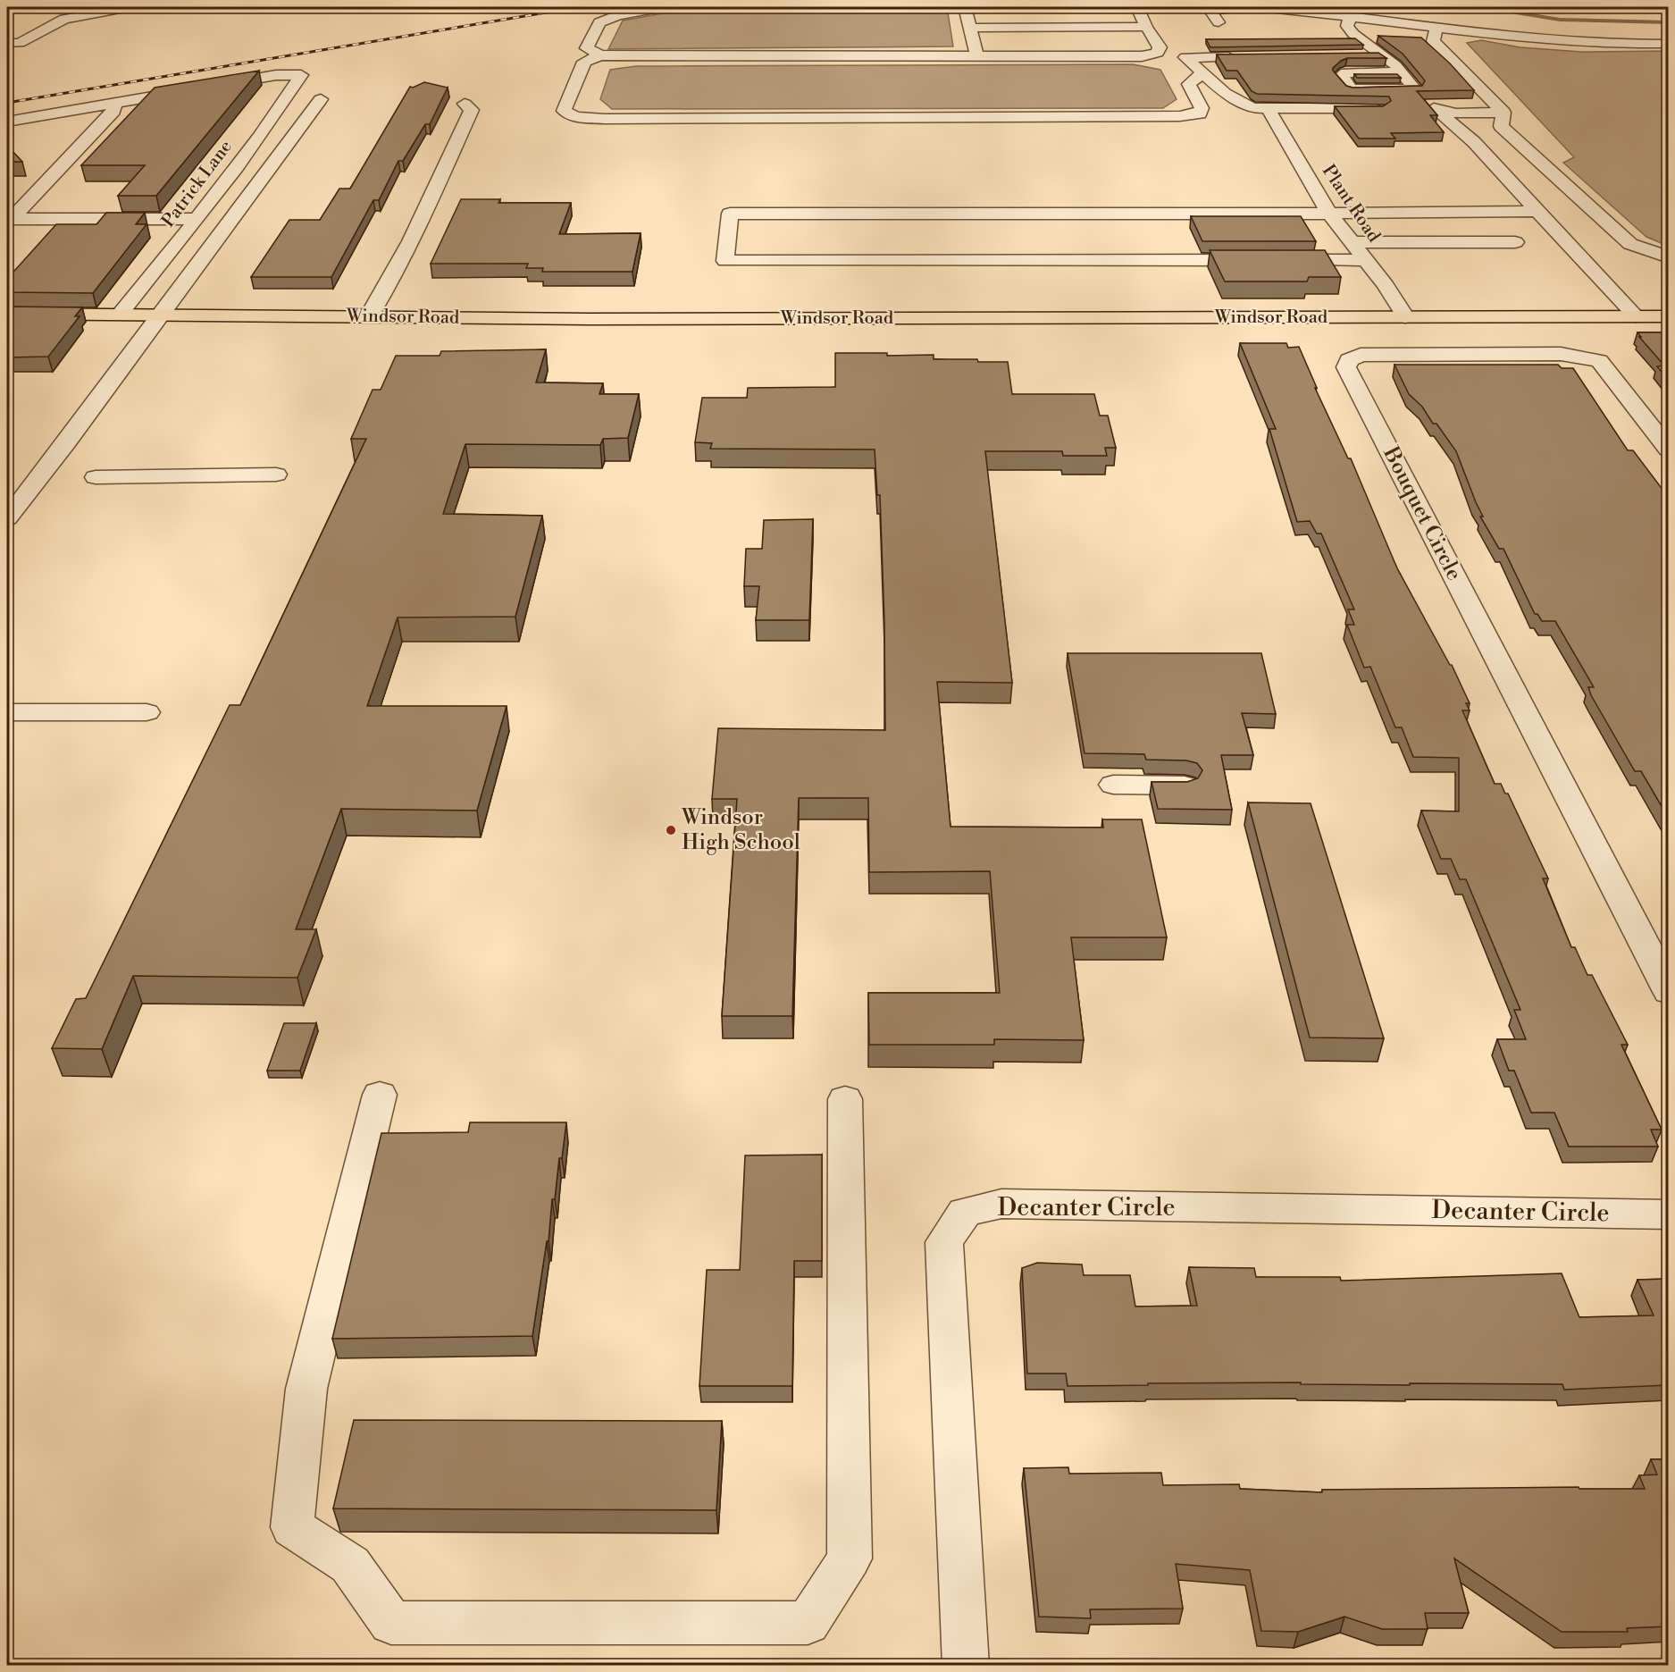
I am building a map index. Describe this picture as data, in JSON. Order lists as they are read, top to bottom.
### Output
{
  "streets": {
    "main road": ["Windsor Road"],
    "street": [
      "Patrick Lane",
      "Plant Road",
      "Bouquet Circle",
      "Decanter Circle"
    ]
  },
  "crossings": [
    ["Patrick Lane", "Windsor Road"],
    ["Plant Road", "Windsor Road"]
  ],
  "places": ["Windsor High School"]
}
